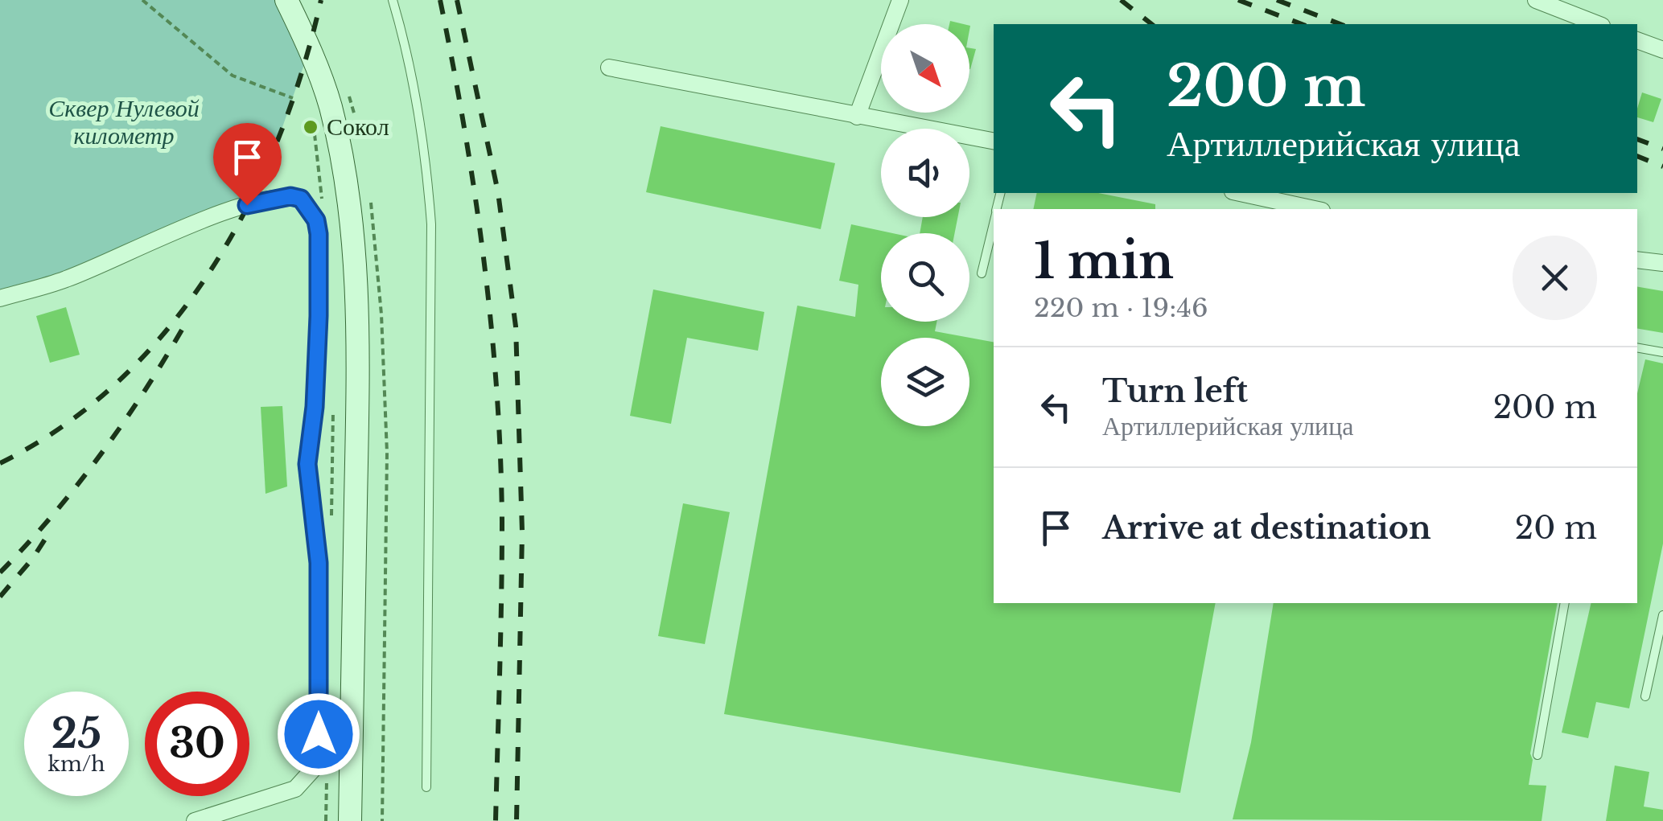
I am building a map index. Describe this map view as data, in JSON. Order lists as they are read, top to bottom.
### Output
{
  "parks": ["Сквер Нулевой километр"],
  "places": ["Сокол"],
  "north": "bottom right",
  "page": {
    "turn": ["200 m", "Артиллерийская улица"],
    "heading": ["1 min", "220 m · 19:46"],
    "list": [
      {
        "name": "Turn left",
        "note": "Артиллерийская улица",
        "value": "200 m"
      },
      {
        "name": "Arrive at destination",
        "value": "20 m"
      }
    ],
    "speed": "25 km/h",
    "limit": "30"
  }
}
